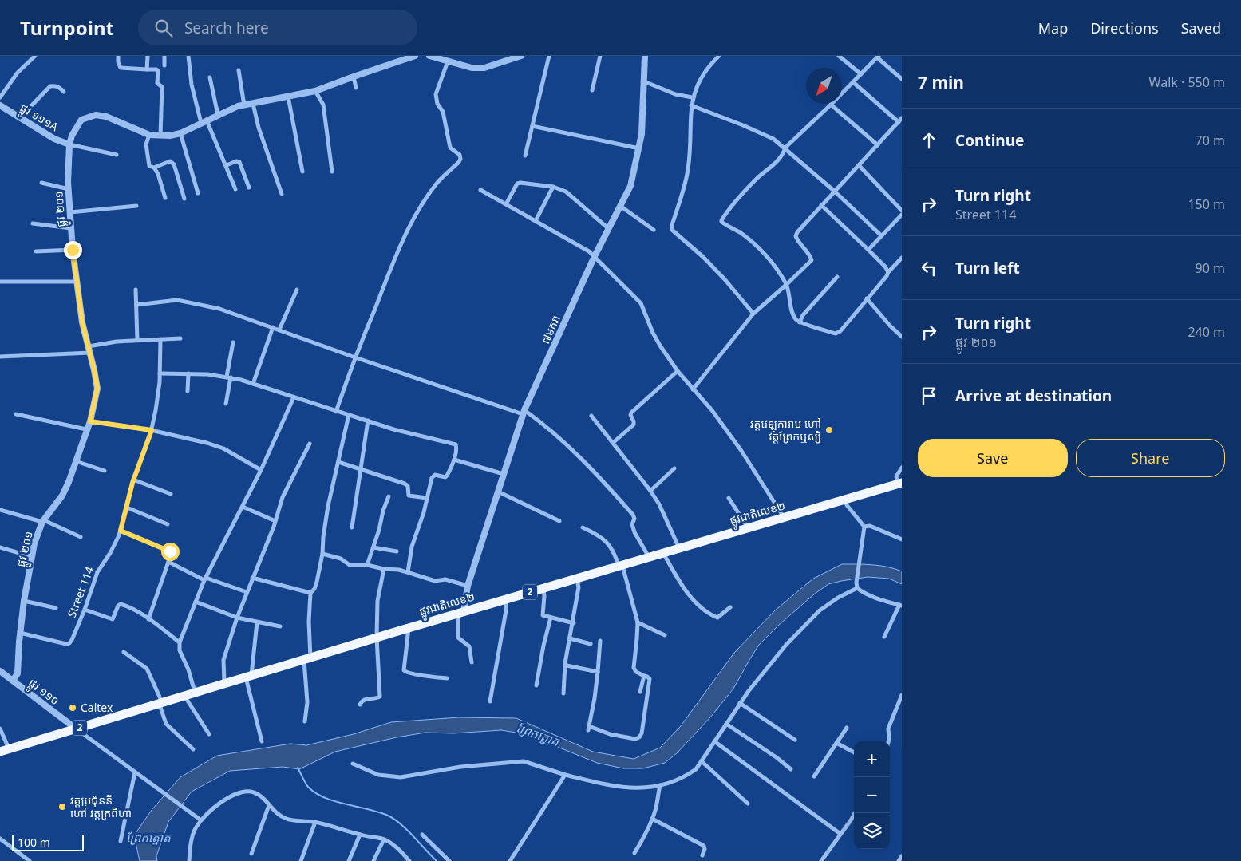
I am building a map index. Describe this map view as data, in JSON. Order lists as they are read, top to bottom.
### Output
{
  "streets": {
    "highway": ["ផ្លូវជាតិលេខ២", "2"],
    "street": [
      "ផ្លូវ ១១១A",
      "ផ្លូវ ២០១",
      "៧មករា",
      "Street 114",
      "ផ្លូវ ១១០"
    ]
  },
  "crossings": [
    ["ផ្លូវ ១១១A", "ផ្លូវ ២០១"],
    ["ផ្លូវ ២០១", "Street 114"],
    ["ផ្លូវ ២០១", "ផ្លូវ ១១០"],
    ["៧មករា", "ផ្លូវជាតិលេខ២"],
    ["ផ្លូវជាតិលេខ២", "ផ្លូវ ១១០"]
  ],
  "water": ["ព្រែកត្នោត"],
  "places": ["វត្តវេឡុការាម ហៅ វត្តព្រែកឬស្សី", "Caltex", "វត្តប្រជុំននី ហៅ វត្តក្រពីហា"],
  "scale_bar": "100 m",
  "north": "bottom left",
  "page": {
    "header": "Turnpoint",
    "search": "Search here",
    "nav": ["Map", "Directions", "Saved"],
    "heading": ["7 min", "Walk · 550 m"],
    "list": [
      ["Continue", "70 m"],
      ["Turn right", "Street 114", "150 m"],
      ["Turn left", "90 m"],
      ["Turn right", "ផ្លូវ ២០១", "240 m"],
      "Arrive at destination"
    ],
    "buttons": ["Save", "Share"],
    "map_buttons": ["+", "−"],
    "scale": "100 m"
  }
}
